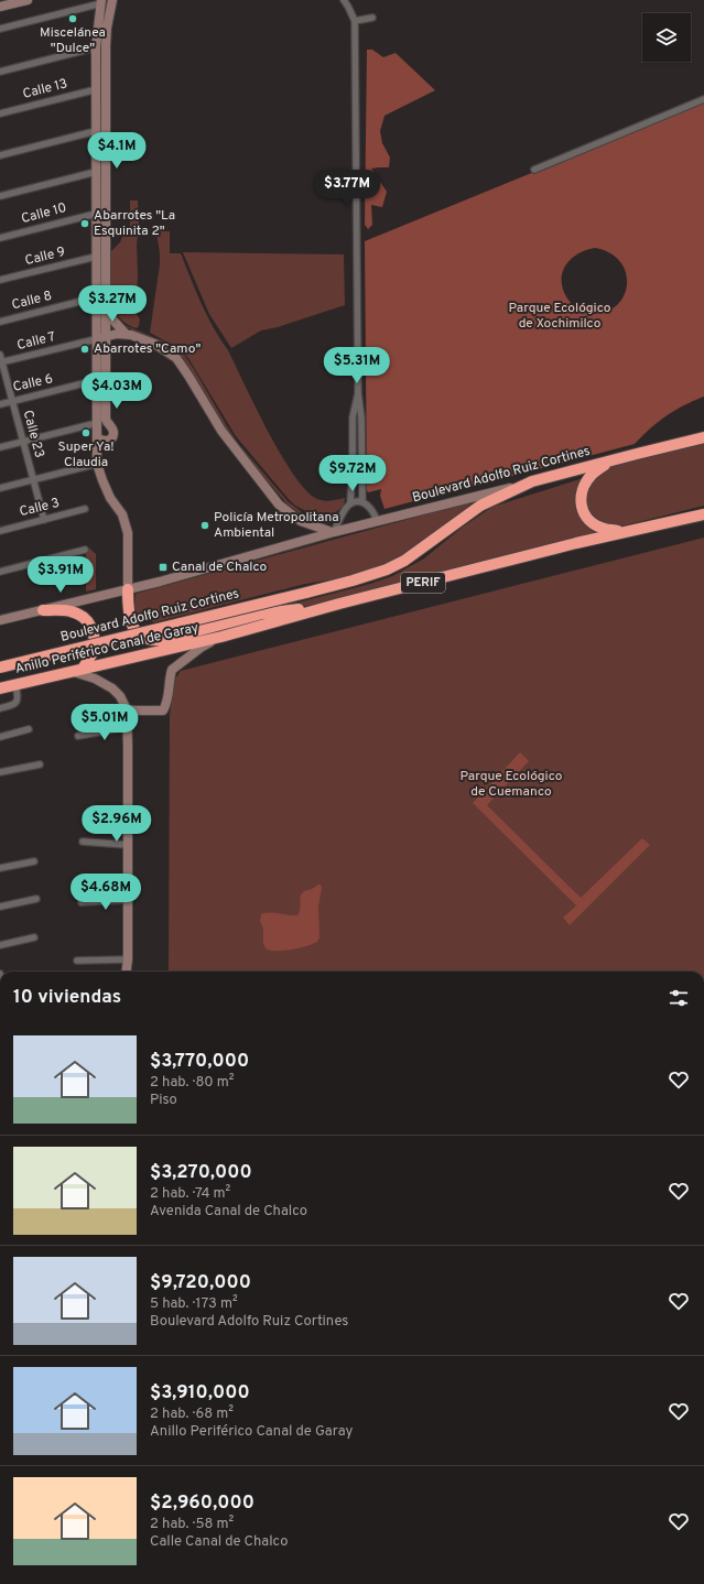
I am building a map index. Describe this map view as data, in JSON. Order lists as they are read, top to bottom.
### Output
{
  "streets": {
    "highway": ["Boulevard Adolfo Ruiz Cortines", "PERIF", "Anillo Periférico Canal de Garay"],
    "street": [
      "Calle 13",
      "Calle 10",
      "Calle 9",
      "Calle 8",
      "Calle 7",
      "Calle 6",
      "Calle 23",
      "Calle 3"
    ]
  },
  "crossings": [
    ["Calle 7", "Calle 23"],
    ["Calle 6", "Calle 23"],
    ["Calle 23", "Calle 3"],
    ["Boulevard Adolfo Ruiz Cortines", "PERIF"],
    ["PERIF", "Anillo Periférico Canal de Garay"]
  ],
  "parks": ["Parque Ecológico de Xochimilco", "Parque Ecológico de Cuemanco"],
  "places": {
    "other": [
      "Miscelánea \"Dulce\"",
      "Abarrotes \"La Esquinita 2\"",
      "Abarrotes \"Camo\"",
      "Super Ya! Claudia",
      "Policía Metropolitana Ambiental"
    ],
    "transit": ["Canal de Chalco"]
  },
  "page": {
    "price": [
      "$4.1M",
      "$3.77M",
      "$3.27M",
      "$5.31M",
      "$4.03M",
      "$9.72M",
      "$3.91M",
      "$5.01M",
      "$2.96M",
      "$4.68M"
    ],
    "heading": "10 viviendas",
    "list": [
      {
        "name": "$3,770,000",
        "note": "2 hab. · 80 m² · Piso"
      },
      {
        "name": "$3,270,000",
        "note": "2 hab. · 74 m² · Avenida Canal de Chalco"
      },
      {
        "name": "$9,720,000",
        "note": "5 hab. · 173 m² · Boulevard Adolfo Ruiz Cortines"
      },
      {
        "name": "$3,910,000",
        "note": "2 hab. · 68 m² · Anillo Periférico Canal de Garay"
      },
      {
        "name": "$2,960,000",
        "note": "2 hab. · 58 m² · Calle Canal de Chalco"
      }
    ]
  }
}
